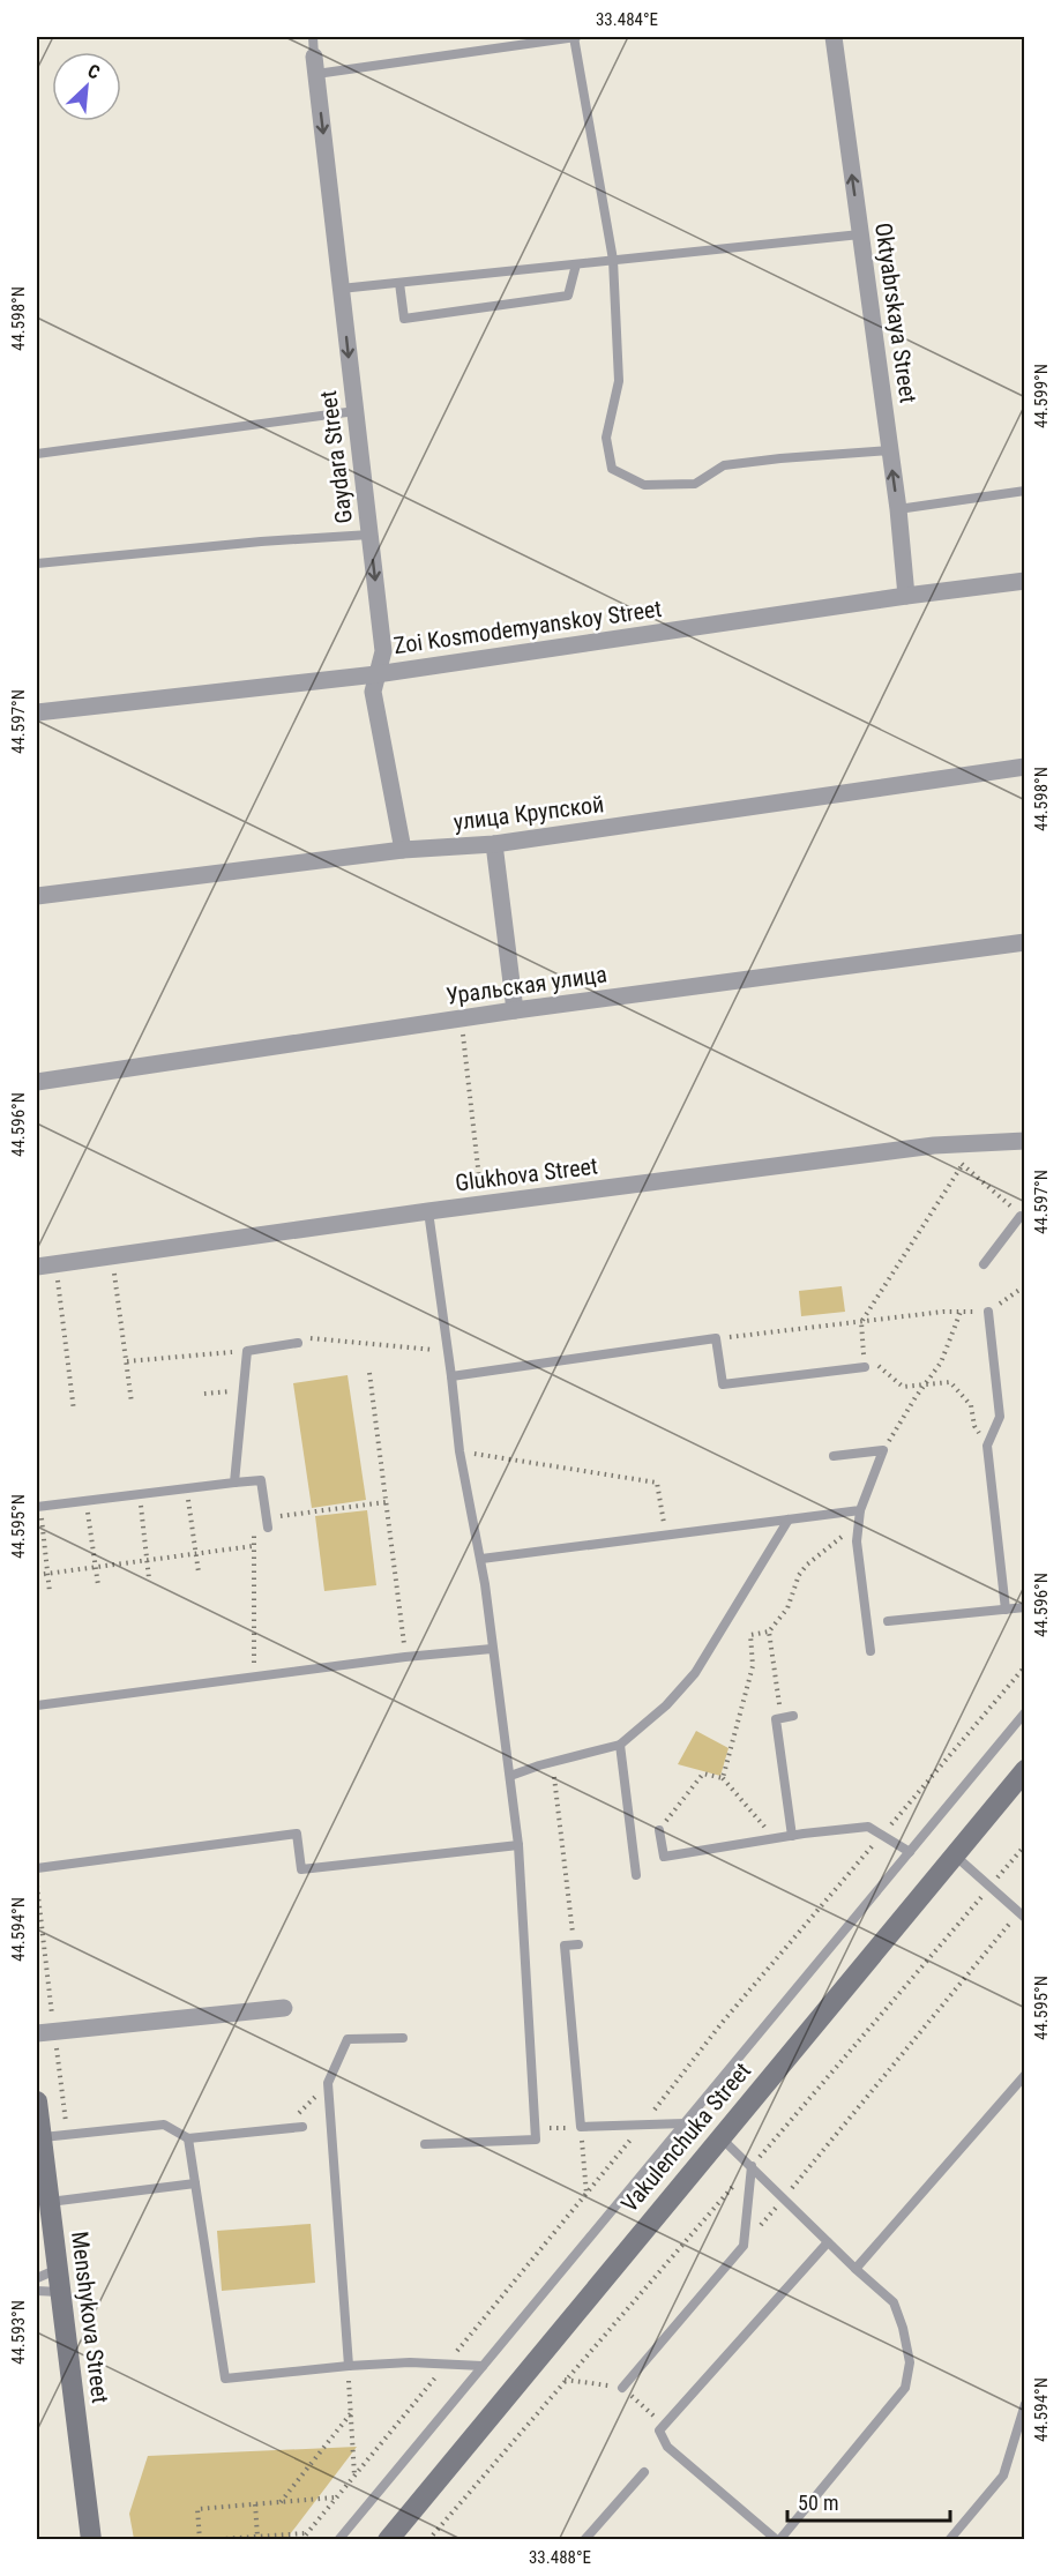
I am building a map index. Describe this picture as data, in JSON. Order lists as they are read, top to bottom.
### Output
{
  "streets": {
    "main road": ["Vakulenchuka Street", "Menshykova Street"],
    "street": [
      "Oktyabrskaya Street",
      "Gaydara Street",
      "Zoi Kosmodemyanskoy Street",
      "улица Крупской",
      "Уральская улица",
      "Glukhova Street"
    ]
  },
  "crossings": [
    ["Oktyabrskaya Street", "Zoi Kosmodemyanskoy Street"],
    ["Gaydara Street", "Zoi Kosmodemyanskoy Street"],
    ["Gaydara Street", "улица Крупской"]
  ],
  "one_way": ["Oktyabrskaya Street", "Gaydara Street"],
  "scale_bar": "50 m",
  "north": "top right",
  "coordinates": [
    "33.484°E",
    "44.598°N",
    "44.599°N",
    "44.597°N",
    "44.596°N",
    "44.595°N",
    "44.594°N",
    "44.593°N",
    "33.488°E"
  ]
}
